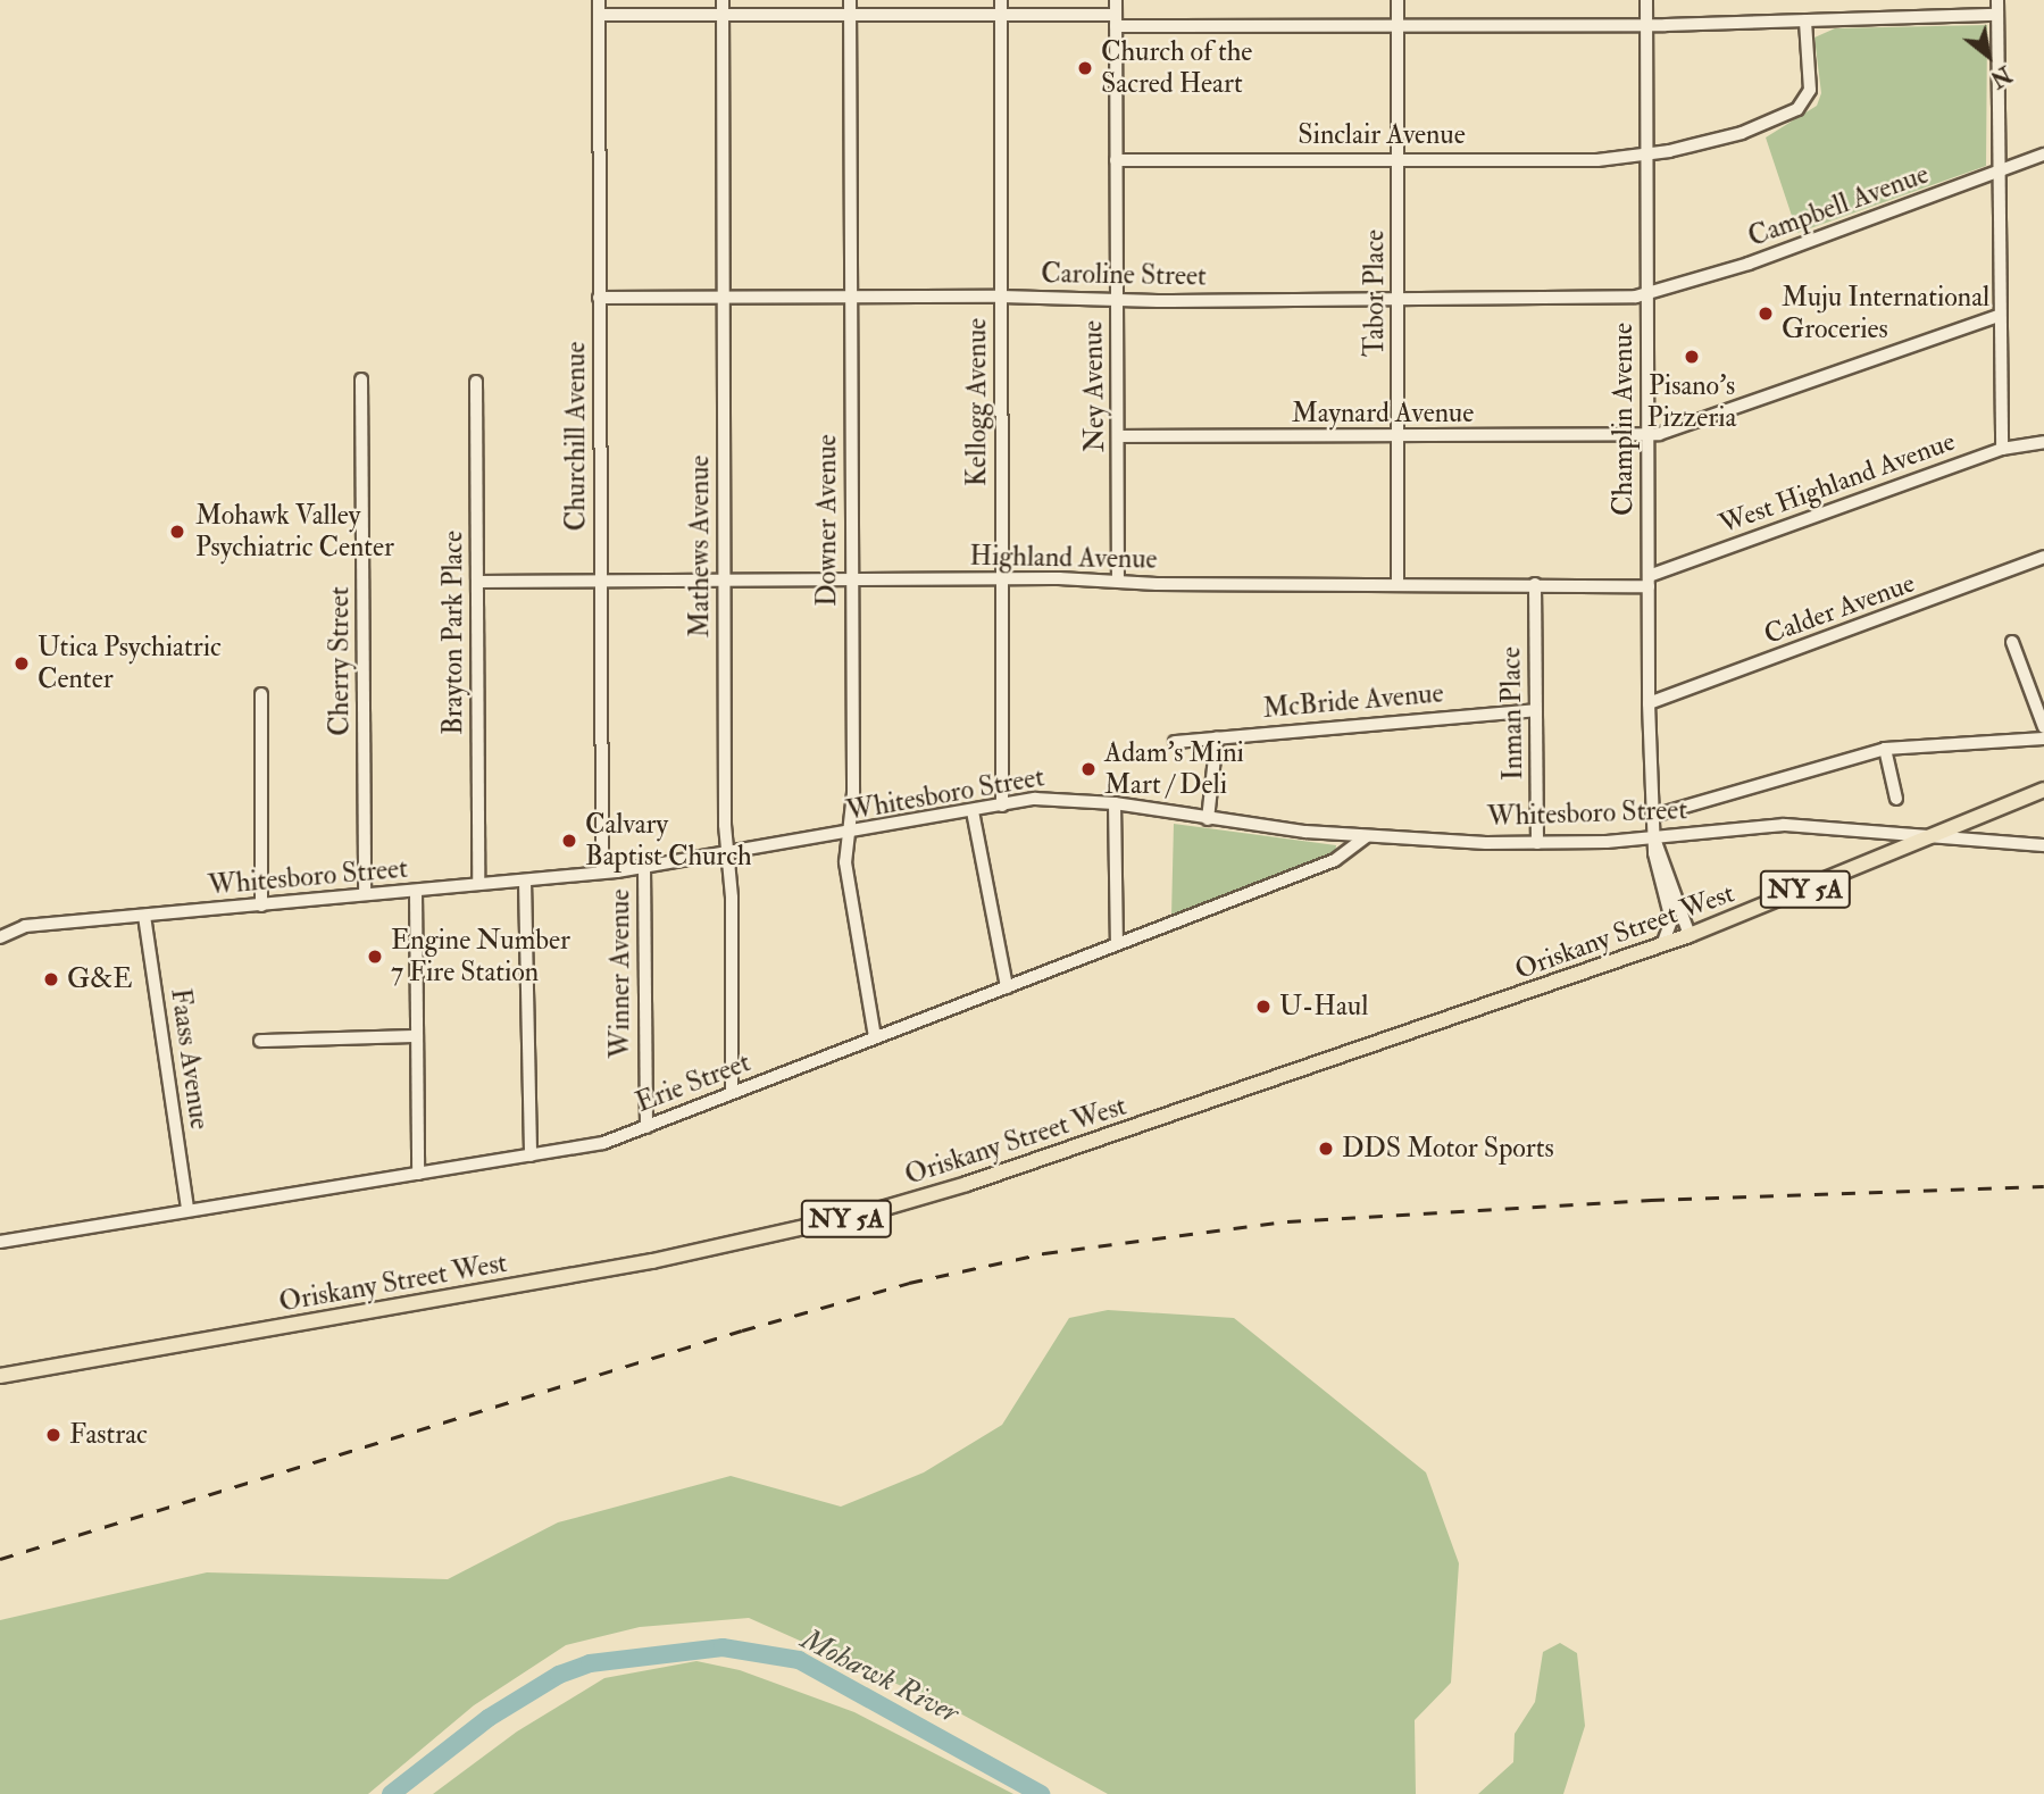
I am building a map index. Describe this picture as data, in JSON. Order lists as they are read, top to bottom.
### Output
{
  "streets": {
    "main road": ["NY 5A", "Oriskany Street West"],
    "street": [
      "Sinclair Avenue",
      "Campbell Avenue",
      "Caroline Street",
      "Tabor Place",
      "Ney Avenue",
      "Kellogg Avenue",
      "Maynard Avenue",
      "Champlin Avenue",
      "Churchill Avenue",
      "West Highland Avenue",
      "Downer Avenue",
      "Mathews Avenue",
      "Highland Avenue",
      "Calder Avenue",
      "Brayton Park Place",
      "Cherry Street",
      "McBride Avenue",
      "Inman Place",
      "Whitesboro Street",
      "Winner Avenue",
      "Faass Avenue",
      "Erie Street"
    ]
  },
  "crossings": [
    ["Sinclair Avenue", "Tabor Place"],
    ["Sinclair Avenue", "Ney Avenue"],
    ["Sinclair Avenue", "Champlin Avenue"],
    ["Campbell Avenue", "Caroline Street"],
    ["Campbell Avenue", "Champlin Avenue"],
    ["Caroline Street", "Tabor Place"],
    ["Caroline Street", "Ney Avenue"],
    ["Caroline Street", "Kellogg Avenue"],
    ["Caroline Street", "Champlin Avenue"],
    ["Caroline Street", "Churchill Avenue"],
    ["Caroline Street", "Downer Avenue"],
    ["Caroline Street", "Mathews Avenue"],
    ["Tabor Place", "Maynard Avenue"],
    ["Tabor Place", "Highland Avenue"],
    ["Ney Avenue", "Maynard Avenue"],
    ["Ney Avenue", "Highland Avenue"],
    ["Kellogg Avenue", "Highland Avenue"],
    ["Kellogg Avenue", "Whitesboro Street"],
    ["Maynard Avenue", "Champlin Avenue"],
    ["Champlin Avenue", "West Highland Avenue"],
    ["Champlin Avenue", "Highland Avenue"],
    ["Champlin Avenue", "Calder Avenue"],
    ["Champlin Avenue", "Whitesboro Street"],
    ["Champlin Avenue", "Oriskany Street West"],
    ["Churchill Avenue", "Highland Avenue"],
    ["Churchill Avenue", "Whitesboro Street"],
    ["West Highland Avenue", "Highland Avenue"],
    ["Downer Avenue", "Highland Avenue"],
    ["Downer Avenue", "Whitesboro Street"],
    ["Downer Avenue", "Erie Street"],
    ["Mathews Avenue", "Highland Avenue"],
    ["Mathews Avenue", "Whitesboro Street"],
    ["Mathews Avenue", "Erie Street"],
    ["Highland Avenue", "Brayton Park Place"],
    ["Highland Avenue", "Inman Place"],
    ["Brayton Park Place", "Whitesboro Street"],
    ["Cherry Street", "Whitesboro Street"],
    ["McBride Avenue", "Inman Place"],
    ["Inman Place", "Whitesboro Street"],
    ["Whitesboro Street", "NY 5A"],
    ["Whitesboro Street", "Oriskany Street West"],
    ["Whitesboro Street", "Winner Avenue"],
    ["Whitesboro Street", "Faass Avenue"],
    ["Whitesboro Street", "Erie Street"],
    ["NY 5A", "Oriskany Street West"],
    ["Winner Avenue", "Erie Street"],
    ["Faass Avenue", "Erie Street"]
  ],
  "water": ["Mohawk River"],
  "places": [
    "Church of the Sacred Heart",
    "Muju International Groceries",
    "Pisano's Pizzeria",
    "Mohawk Valley Psychiatric Center",
    "Utica Psychiatric Center",
    "Adam's Mini Mart / Deli",
    "Calvary Baptist Church",
    "Engine Number 7 Fire Station",
    "G&E",
    "U-Haul",
    "DDS Motor Sports",
    "Fastrac"
  ],
  "north": "bottom right"
}
